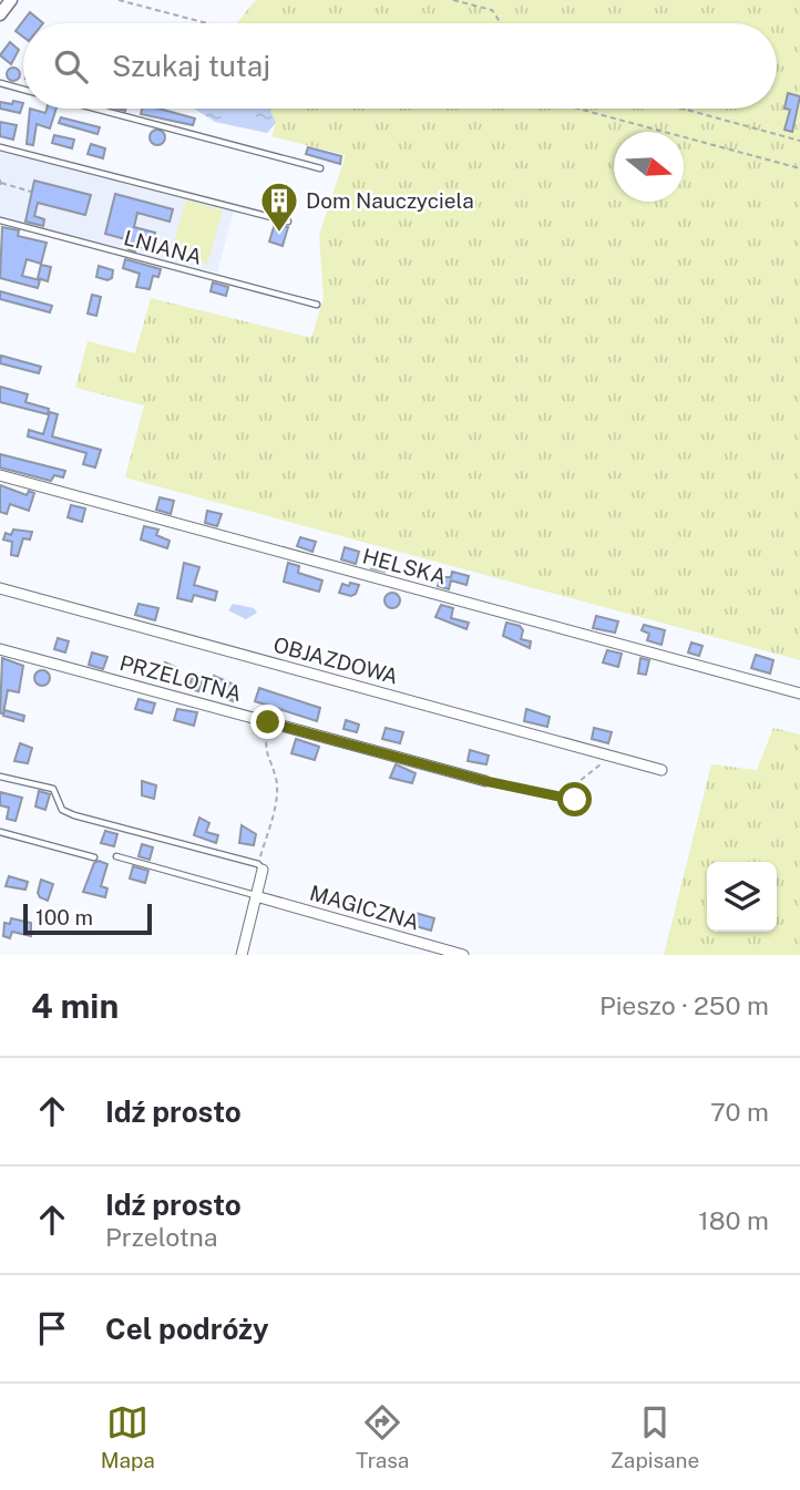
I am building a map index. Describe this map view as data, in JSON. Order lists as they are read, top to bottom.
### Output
{
  "streets": {
    "street": [
      "HELSKA",
      "OBJAZDOWA",
      "PRZELOTNA",
      "MAGICZNA"
    ],
    "lane": ["LNIANA"]
  },
  "places": {
    "building": ["Dom Nauczyciela"]
  },
  "scale_bar": "100 m",
  "north": "right",
  "page": {
    "search": "Szukaj tutaj",
    "scale": "100 m",
    "heading": ["4 min", "Pieszo · 250 m"],
    "list": [
      ["Idź prosto", "70 m"],
      ["Idź prosto", "Przelotna", "180 m"],
      "Cel podróży"
    ],
    "nav": ["Mapa", "Trasa", "Zapisane"]
  }
}
